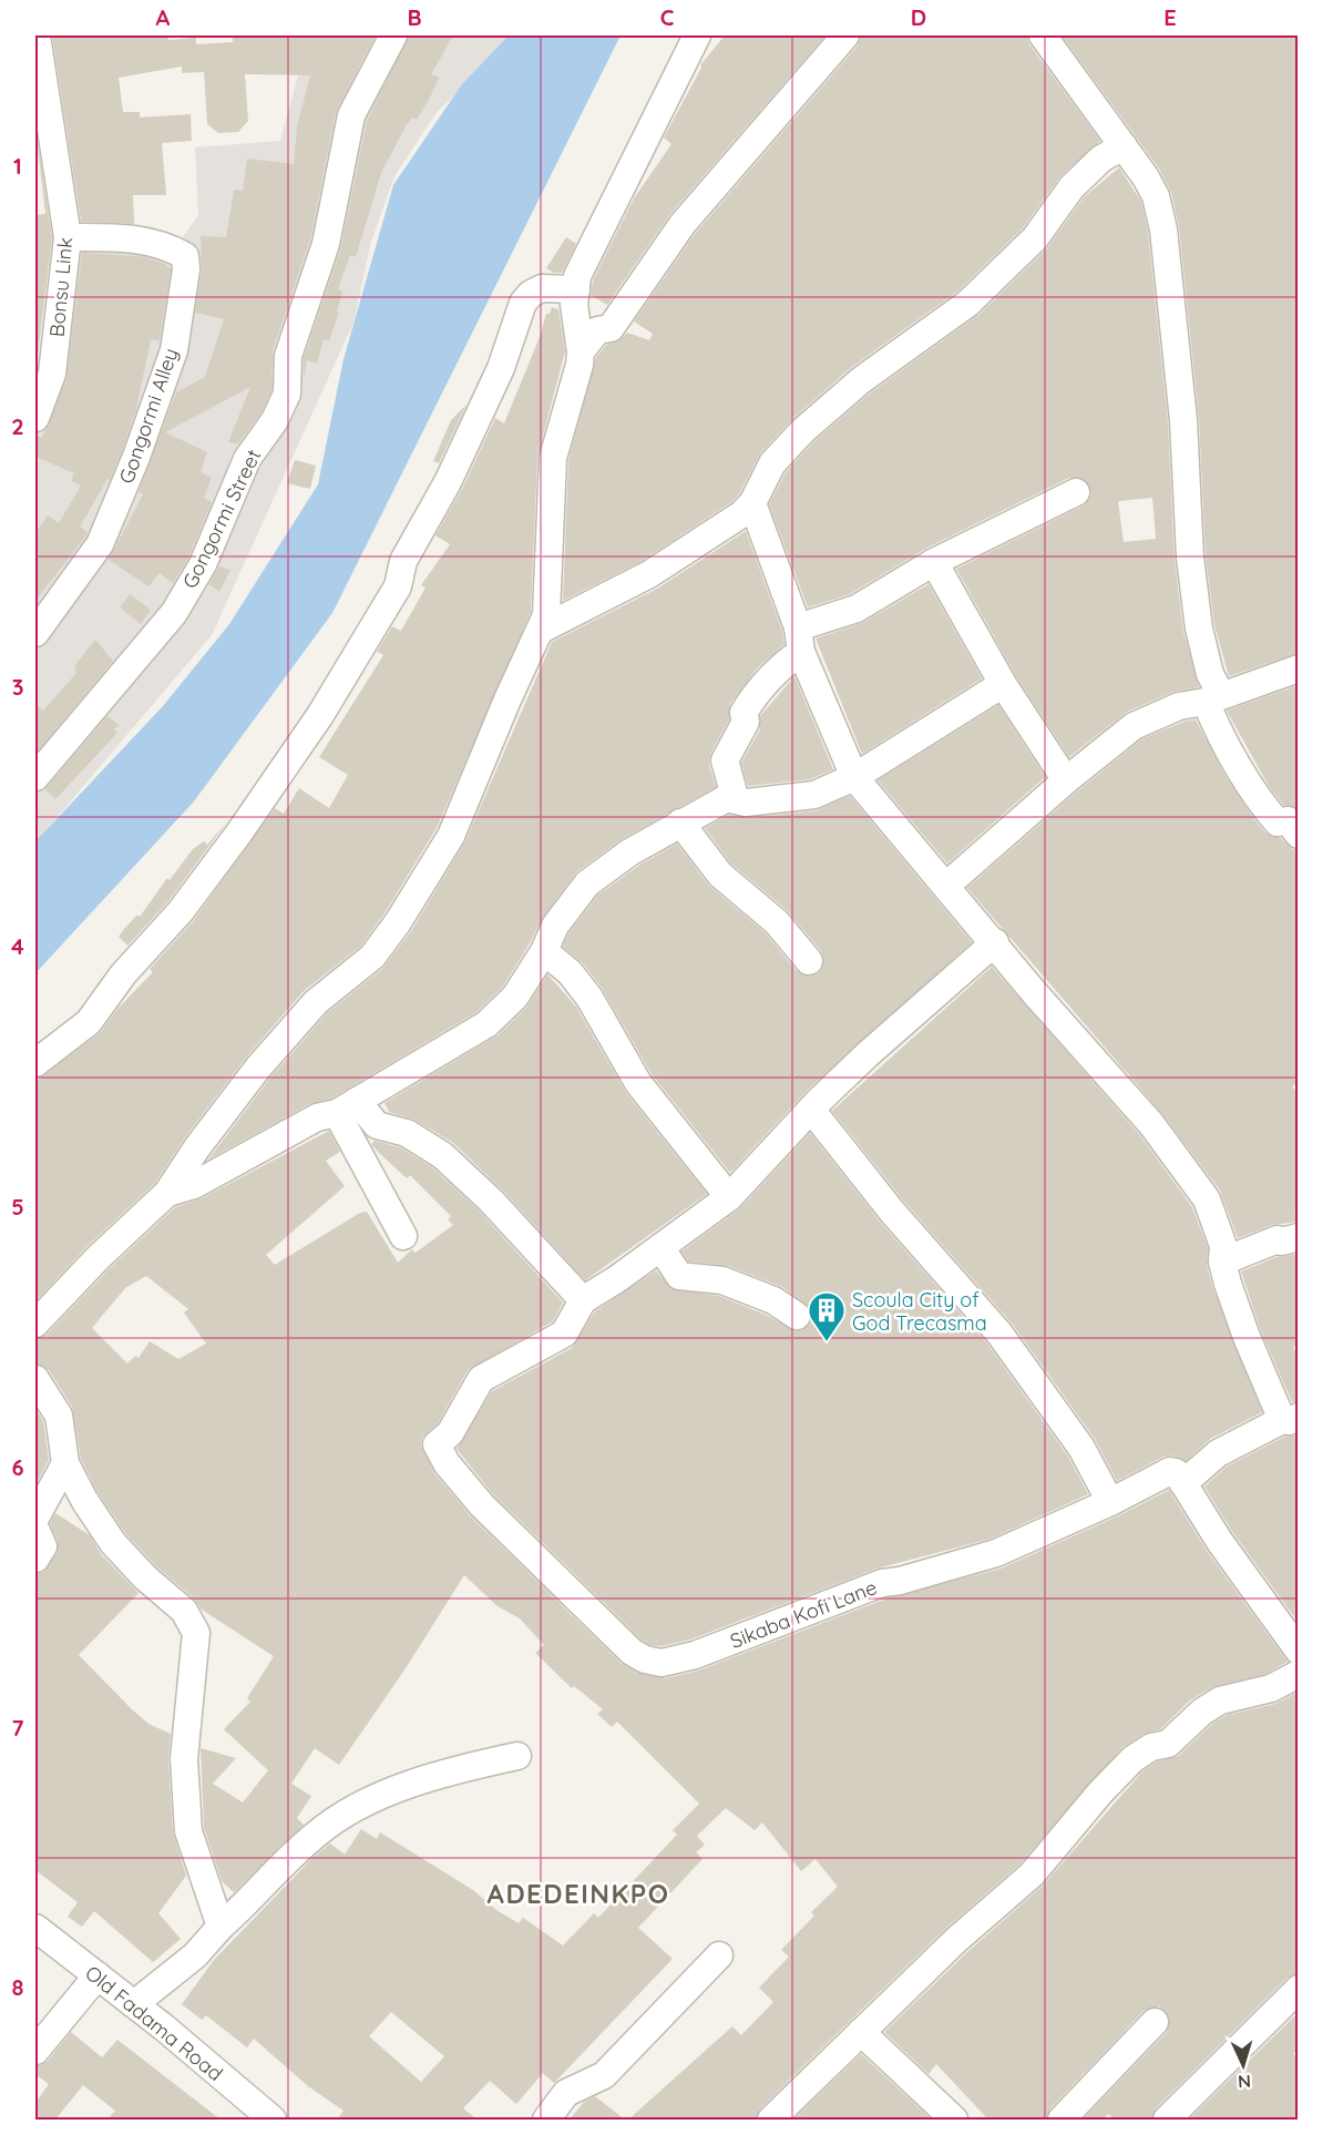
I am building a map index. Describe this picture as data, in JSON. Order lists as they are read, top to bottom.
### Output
{
  "streets": {
    "street": [
      "Bonsu Link",
      "Gongormi Alley",
      "Gongormi Street",
      "Sikaba Kofi Lane",
      "Old Fadama Road"
    ]
  },
  "crossings": [
    ["Bonsu Link", "Gongormi Alley"]
  ],
  "districts": ["ADEDEINKPO"],
  "places": {
    "building": ["Scoula City of God Trecasma"]
  },
  "north": "bottom",
  "grid": {
    "columns": [
      "A",
      "B",
      "C",
      "D",
      "E"
    ],
    "rows": [
      "1",
      "2",
      "3",
      "4",
      "5",
      "6",
      "7",
      "8"
    ]
  }
}
